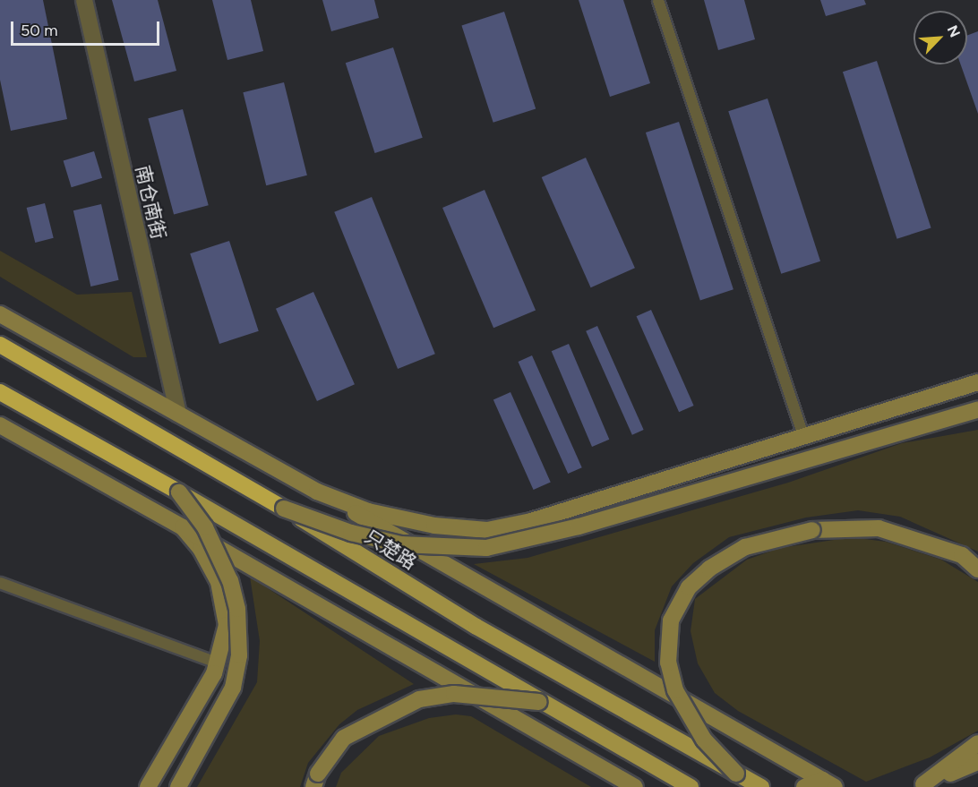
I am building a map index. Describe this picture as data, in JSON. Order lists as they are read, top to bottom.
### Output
{
  "streets": {
    "highway": ["只楚路"],
    "street": ["南仓南街"]
  },
  "scale_bar": "50 m",
  "north": "top right"
}
